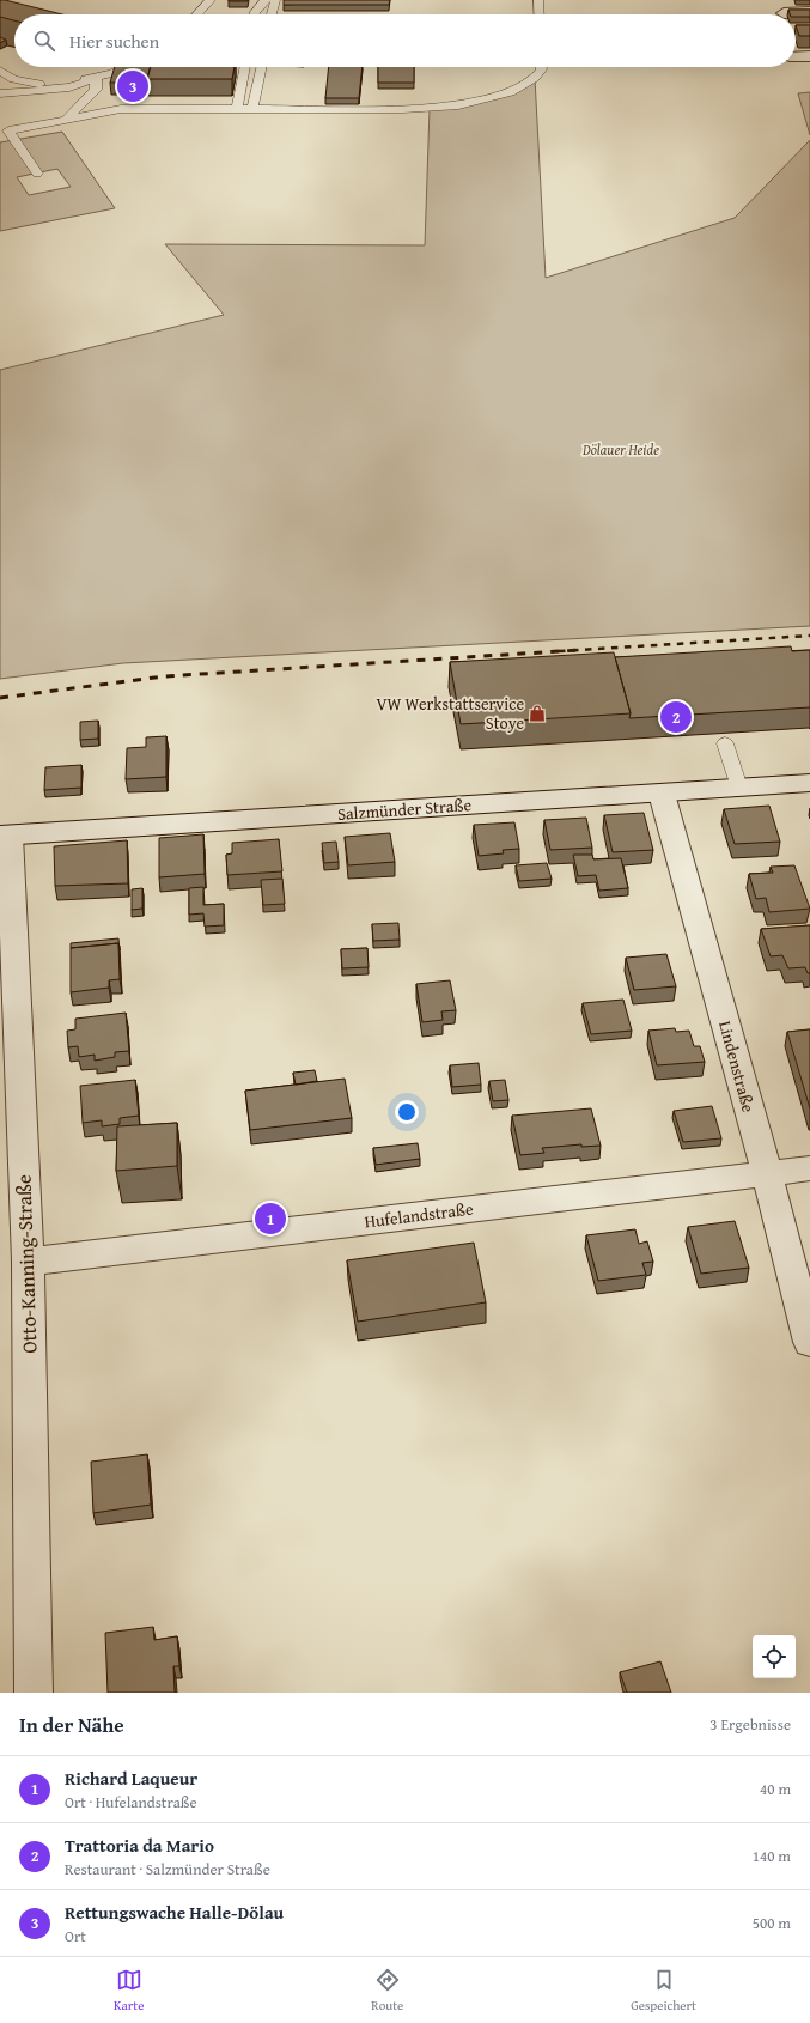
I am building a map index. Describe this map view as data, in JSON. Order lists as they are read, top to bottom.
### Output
{
  "streets": {
    "street": [
      "Salzmünder Straße",
      "Lindenstraße",
      "Hufelandstraße",
      "Otto-Kanning-Straße"
    ]
  },
  "crossings": [
    ["Salzmünder Straße", "Lindenstraße"],
    ["Salzmünder Straße", "Otto-Kanning-Straße"],
    ["Lindenstraße", "Hufelandstraße"],
    ["Hufelandstraße", "Otto-Kanning-Straße"]
  ],
  "parks": ["Dölauer Heide"],
  "places": {
    "shop": ["VW Werkstattservice Stoye"]
  },
  "page": {
    "search": "Hier suchen",
    "pins": ["3", "2", "1"],
    "heading": ["In der Nähe", "3 Ergebnisse"],
    "list": [
      {
        "mark": "1",
        "name": "Richard Laqueur",
        "note": "Ort · Hufelandstraße",
        "value": "40 m"
      },
      {
        "mark": "2",
        "name": "Trattoria da Mario",
        "note": "Restaurant · Salzmünder Straße",
        "value": "140 m"
      },
      {
        "mark": "3",
        "name": "Rettungswache Halle-Dölau",
        "note": "Ort",
        "value": "500 m"
      }
    ],
    "nav": ["Karte", "Route", "Gespeichert"]
  }
}
